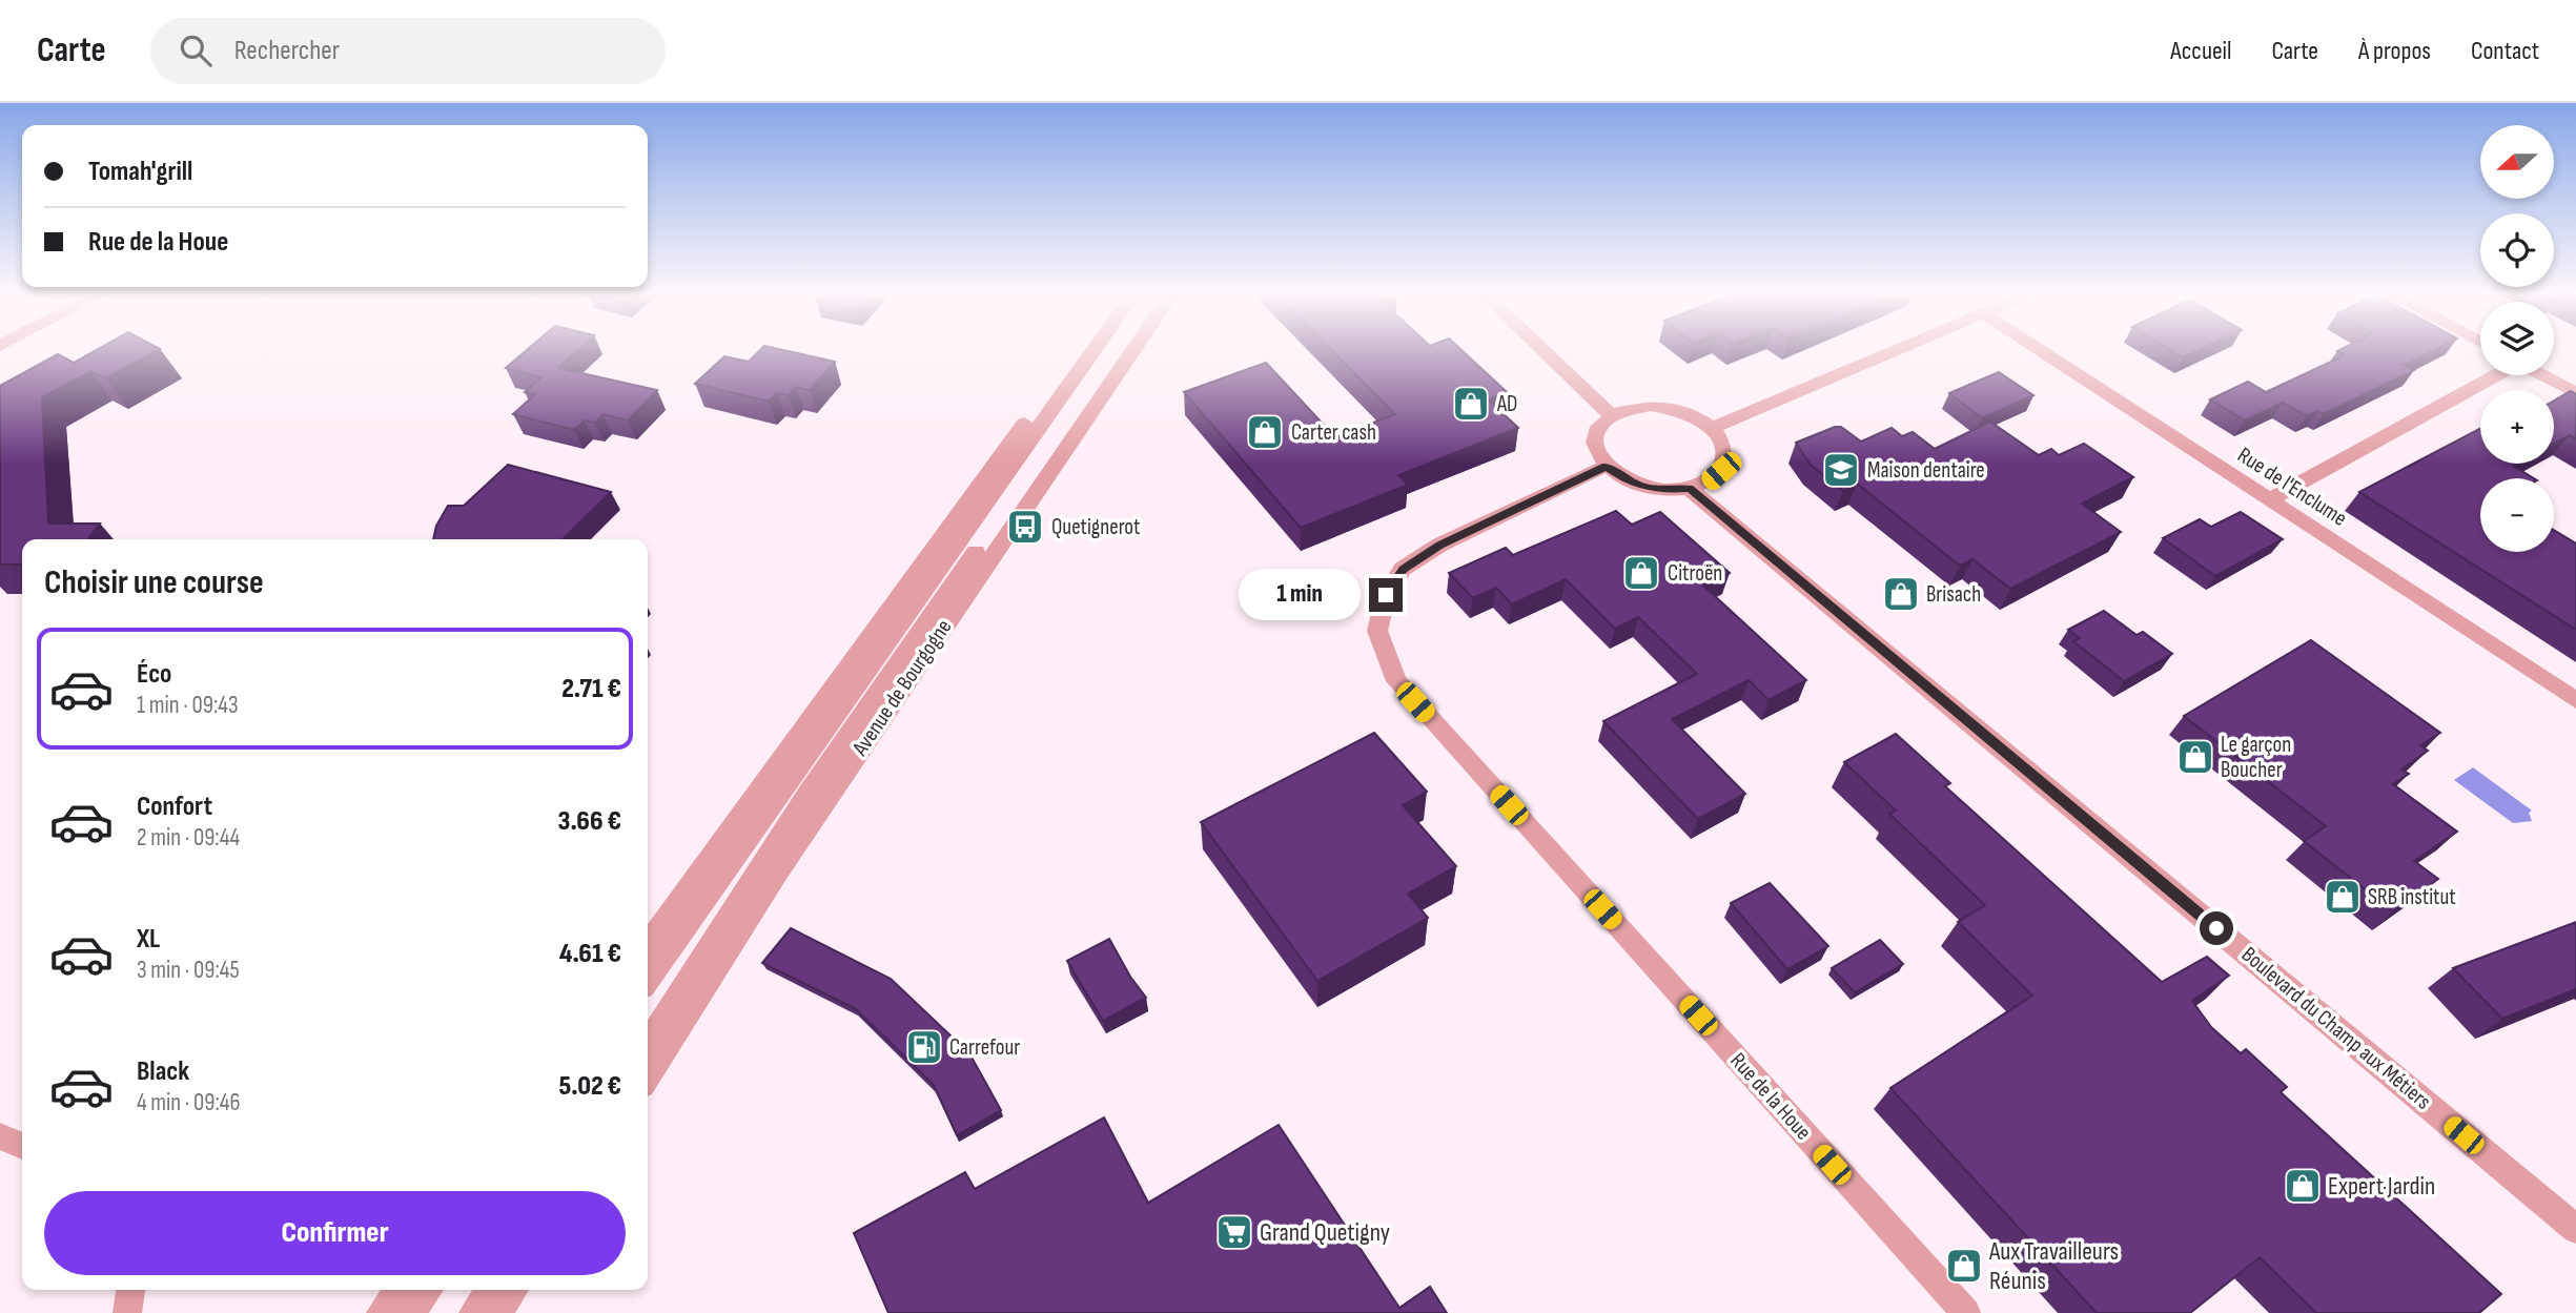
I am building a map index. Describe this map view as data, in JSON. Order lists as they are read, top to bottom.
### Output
{
  "streets": {
    "street": [
      "Rue de l'Enclume",
      "Avenue de Bourgogne",
      "Boulevard du Champ aux Métiers",
      "Rue de la Houe"
    ]
  },
  "crossings": [
    ["Boulevard du Champ aux Métiers", "Rue de la Houe"]
  ],
  "places": {
    "shop": [
      "AD",
      "Carter cash",
      "Citroën",
      "Brisach",
      "Le garçon Boucher",
      "SRB institut",
      "Expert Jardin",
      "Aux Travailleurs Réunis"
    ],
    "school or university": ["Maison dentaire"],
    "bus stop": ["Quetignerot"],
    "fuel station": ["Carrefour"],
    "supermarket": ["Grand Quetigny"]
  },
  "north": "left",
  "page": {
    "header": "Carte",
    "search": "Rechercher",
    "nav": [
      "Accueil",
      "Carte",
      "À propos",
      "Contact"
    ],
    "map_buttons": ["+", "−"],
    "banner": ["Tomah'grill", "Rue de la Houe"],
    "heading": "Choisir une course",
    "bubble": "1 min",
    "list": [
      {
        "name": "Éco",
        "note": "1 min · 09:43",
        "value": "2.71 €"
      },
      {
        "name": "Confort",
        "note": "2 min · 09:44",
        "value": "3.66 €"
      },
      {
        "name": "XL",
        "note": "3 min · 09:45",
        "value": "4.61 €"
      },
      {
        "name": "Black",
        "note": "4 min · 09:46",
        "value": "5.02 €"
      }
    ],
    "buttons": "Confirmer"
  }
}
